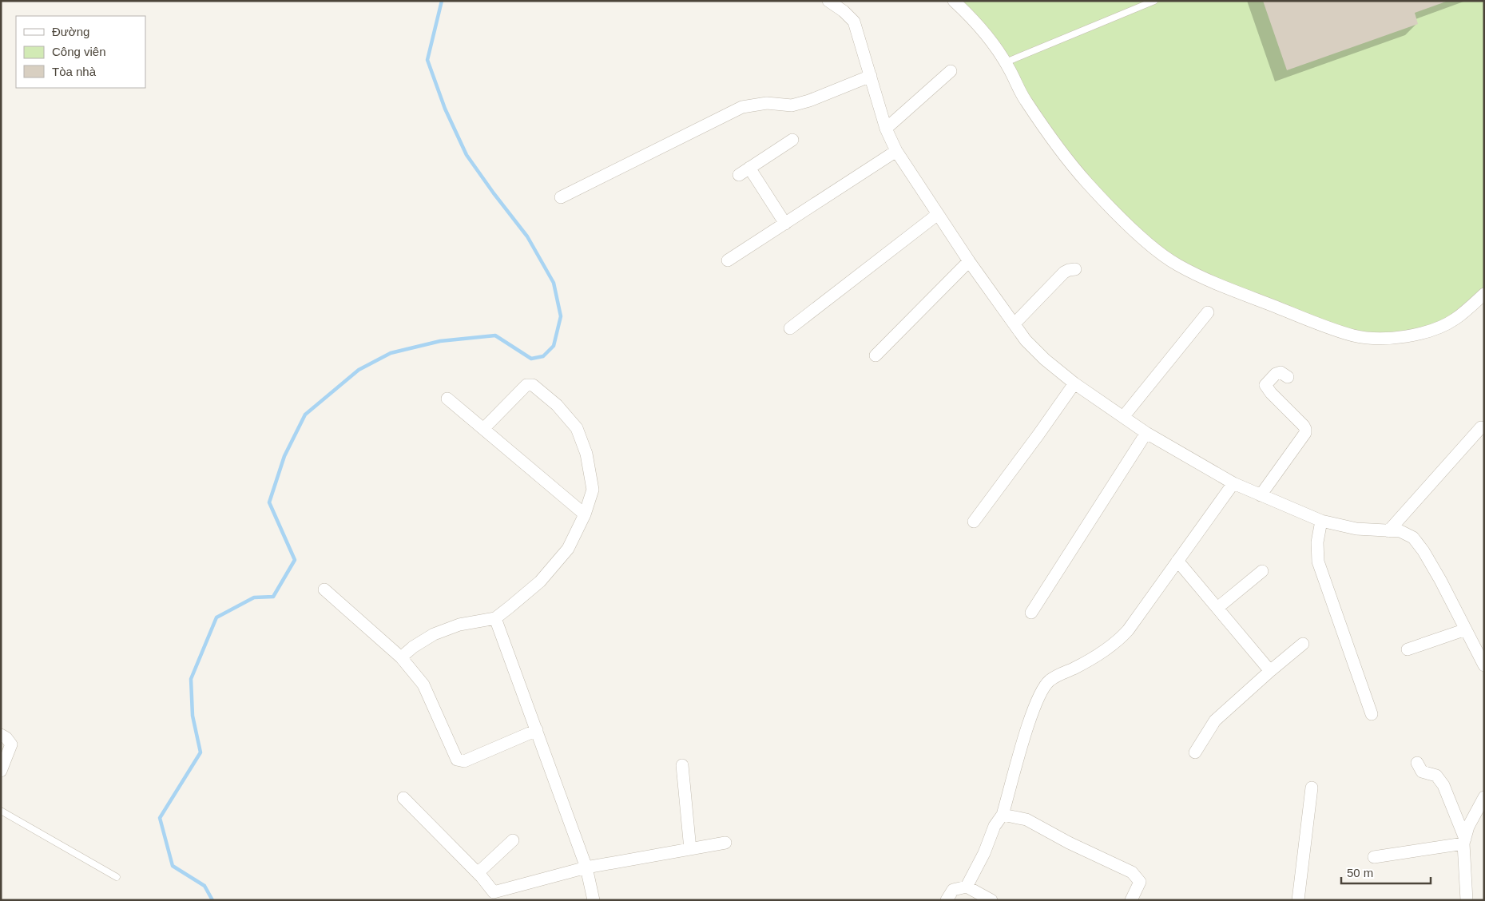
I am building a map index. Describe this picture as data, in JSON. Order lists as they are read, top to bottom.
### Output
{
  "legend": ["Đường", "Công viên", "Tòa nhà"],
  "scale_bar": "50 m"
}
